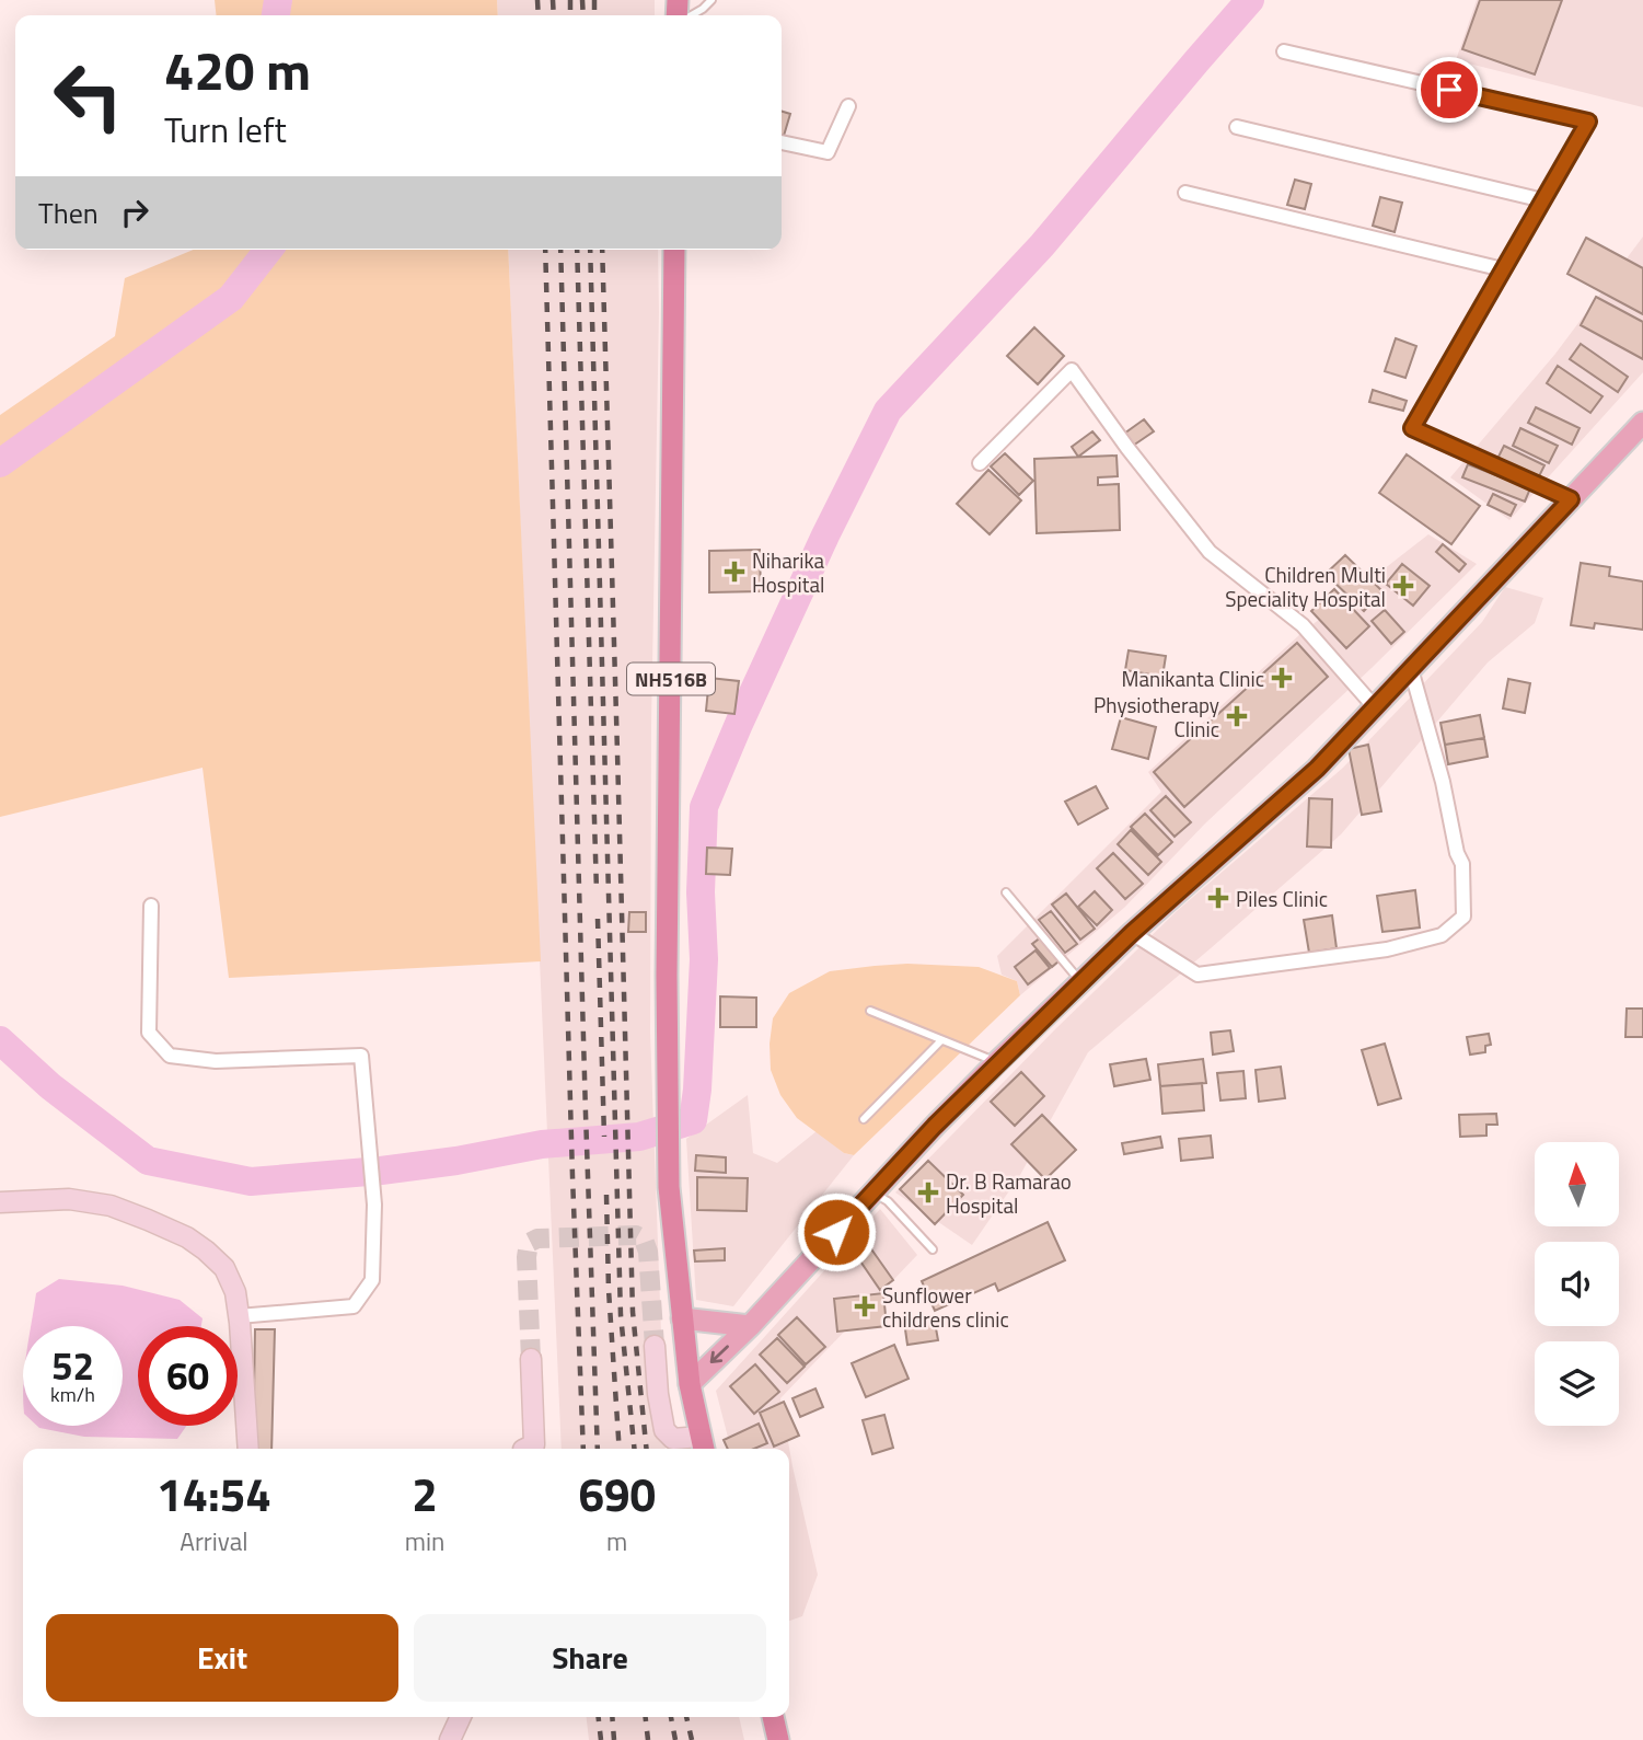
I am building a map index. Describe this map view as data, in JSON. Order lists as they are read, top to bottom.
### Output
{
  "streets": {
    "highway": ["NH516B"]
  },
  "places": {
    "health": [
      "Niharika Hospital",
      "Children Multi Speciality Hospital",
      "Manikanta Clinic",
      "Physiotherapy Clinic",
      "Piles Clinic",
      "Dr. B Ramarao Hospital",
      "Sunflower childrens clinic"
    ]
  },
  "north": "top",
  "page": {
    "turn": ["420 m", "Turn left"],
    "then": "Then",
    "speed": "52 km/h",
    "limit": "60",
    "eta": [
      "14:54",
      "Arrival",
      "2",
      "min",
      "690",
      "m"
    ],
    "buttons": ["Exit", "Share"]
  }
}
